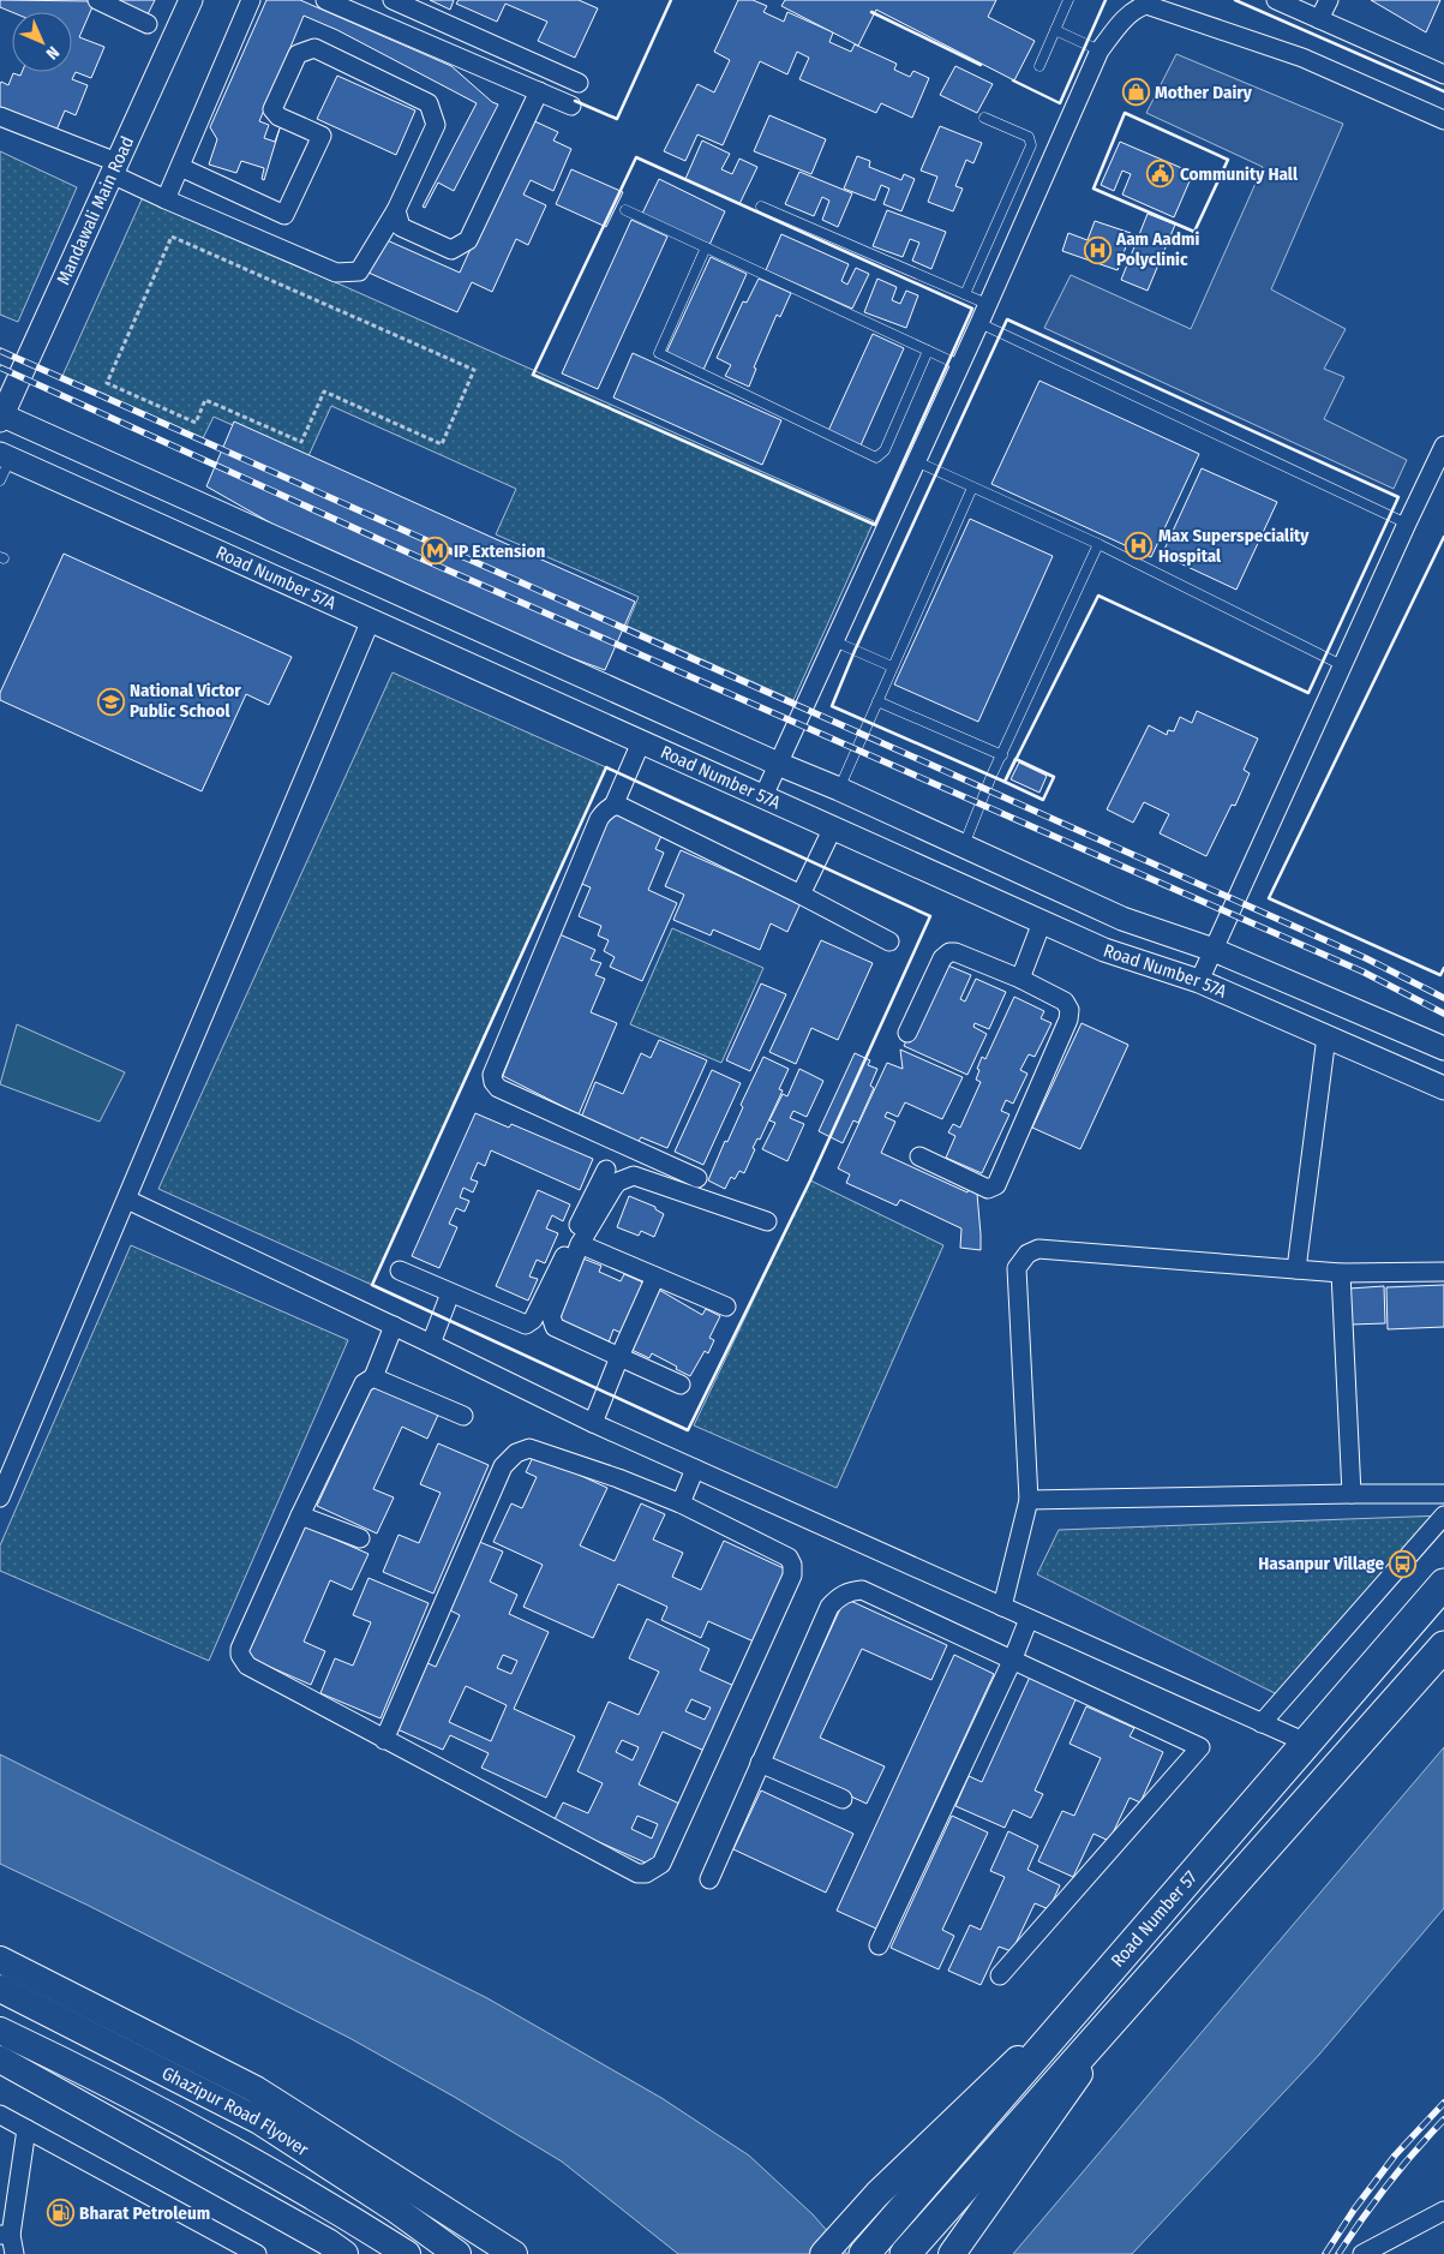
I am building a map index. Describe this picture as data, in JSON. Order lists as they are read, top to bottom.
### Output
{
  "streets": {
    "main road": ["Road Number 57", "Ghazipur Road Flyover"],
    "street": ["Mandawali Main Road", "Road Number 57A"]
  },
  "crossings": [
    ["Mandawali Main Road", "Road Number 57A"]
  ],
  "places": {
    "shop": ["Mother Dairy"],
    "public building": ["Community Hall"],
    "hospital": ["Aam Aadmi Polyclinic", "Max Superspeciality Hospital"],
    "metro station": ["IP Extension"],
    "school or university": ["National Victor Public School"],
    "bus stop": ["Hasanpur Village"],
    "fuel station": ["Bharat Petroleum"]
  },
  "north": "bottom right"
}
